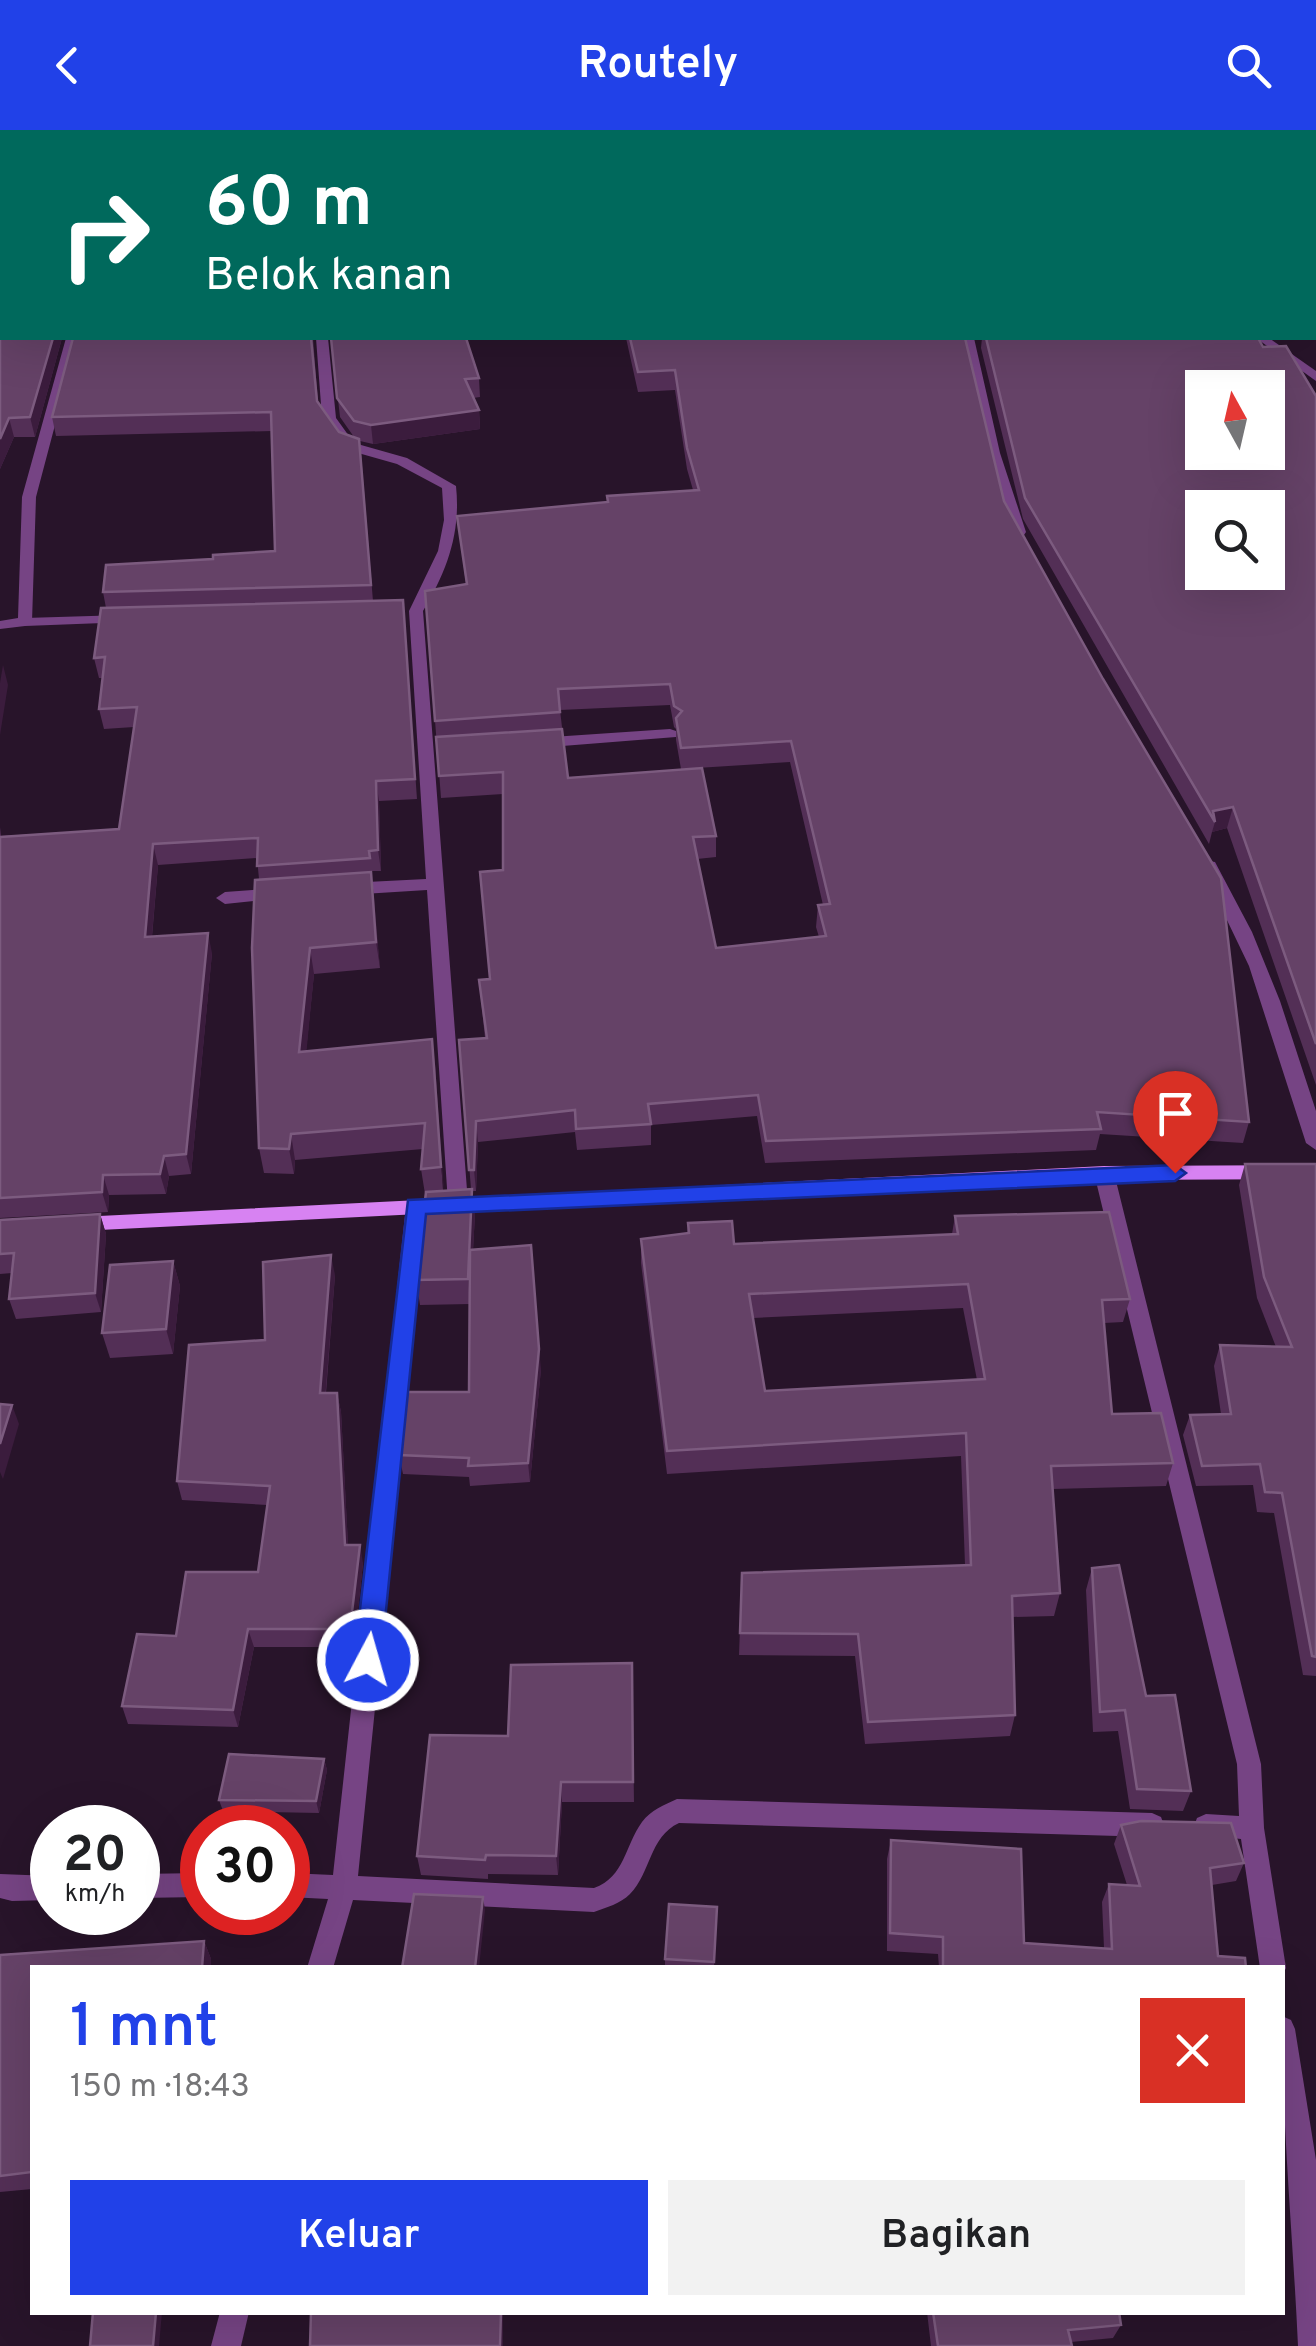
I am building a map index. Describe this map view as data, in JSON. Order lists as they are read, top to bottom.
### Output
{
  "north": "top",
  "page": {
    "header": "Routely",
    "turn": ["60 m", "Belok kanan"],
    "speed": "20 km/h",
    "limit": "30",
    "heading": ["1 mnt", "150 m · 18:43"],
    "buttons": ["Keluar", "Bagikan"]
  }
}
